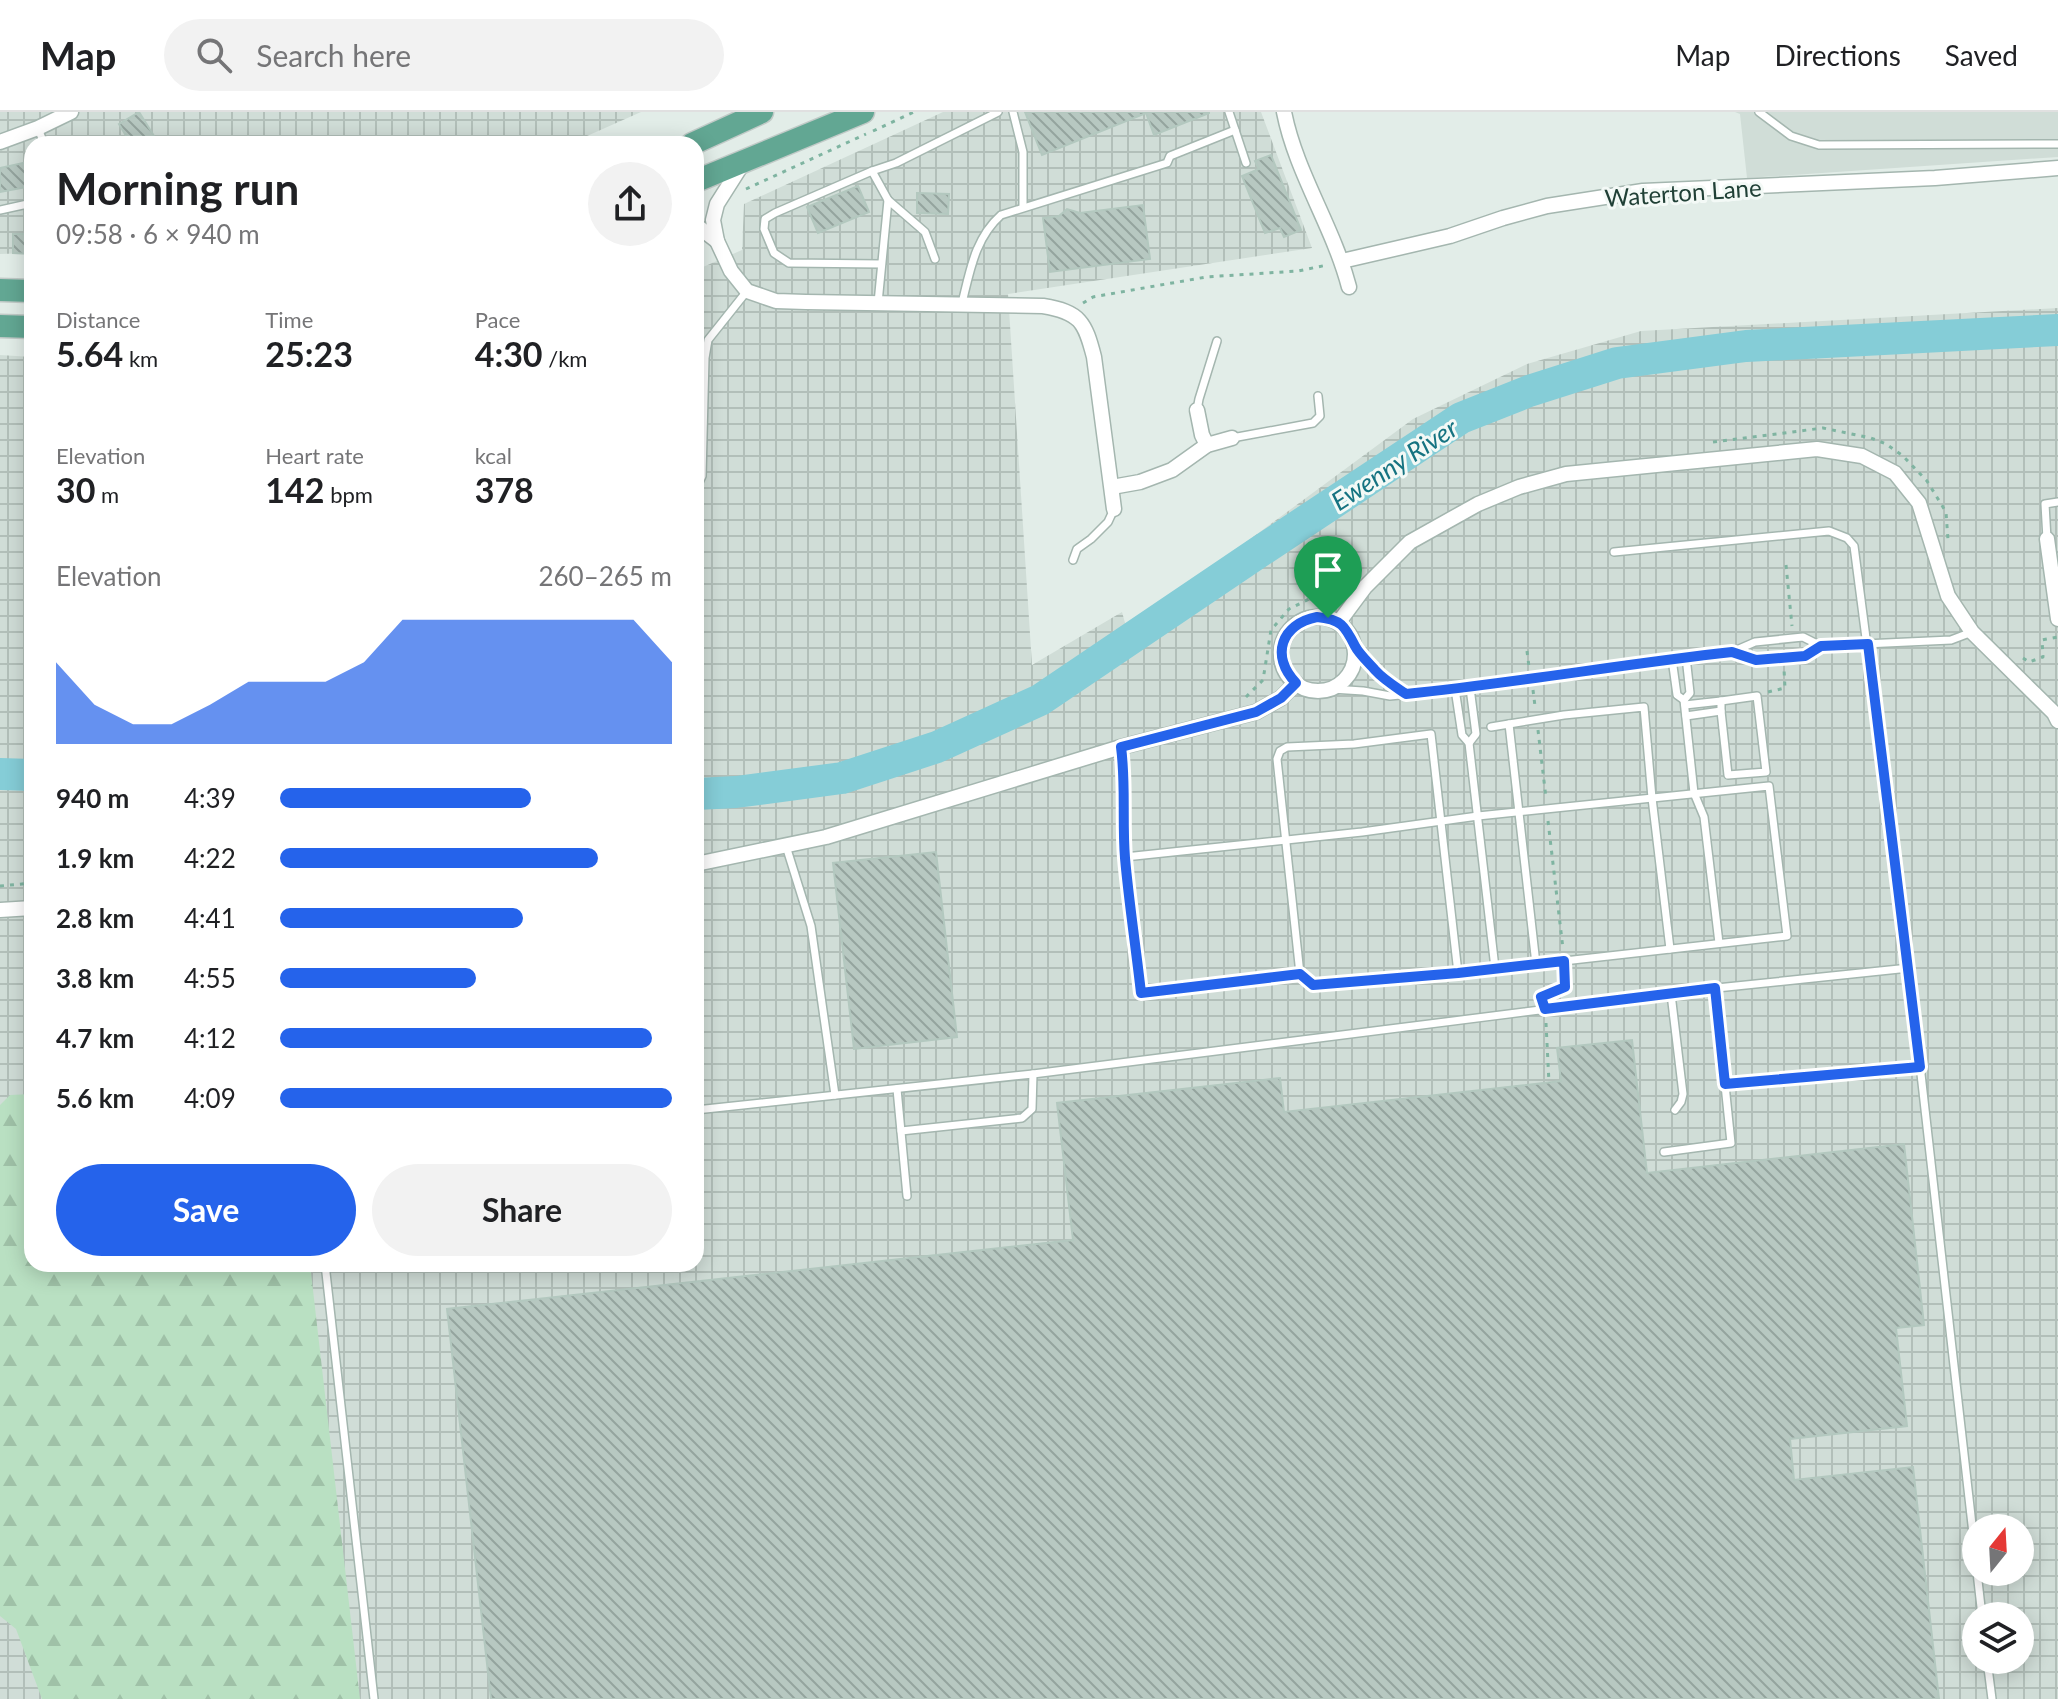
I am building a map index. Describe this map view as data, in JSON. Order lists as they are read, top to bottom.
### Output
{
  "streets": {
    "street": ["Waterton Lane"]
  },
  "water": ["Ewenny River"],
  "north": "top",
  "page": {
    "header": "Map",
    "search": "Search here",
    "nav": ["Map", "Directions", "Saved"],
    "heading": ["Morning run", "09:58 · 6 × 940 m"],
    "stats": [
      ["Distance", "5.64 km"],
      ["Time", "25:23"],
      ["Pace", "4:30 /km"],
      ["Elevation", "30 m"],
      ["Heart rate", "142 bpm"],
      ["kcal", "378"]
    ],
    "chart": ["Elevation", "260–265 m"],
    "list": [
      {
        "name": "940 m",
        "note": "4:39"
      },
      {
        "name": "1.9 km",
        "note": "4:22"
      },
      {
        "name": "2.8 km",
        "note": "4:41"
      },
      {
        "name": "3.8 km",
        "note": "4:55"
      },
      {
        "name": "4.7 km",
        "note": "4:12"
      },
      {
        "name": "5.6 km",
        "note": "4:09"
      }
    ],
    "buttons": ["Save", "Share"]
  }
}
